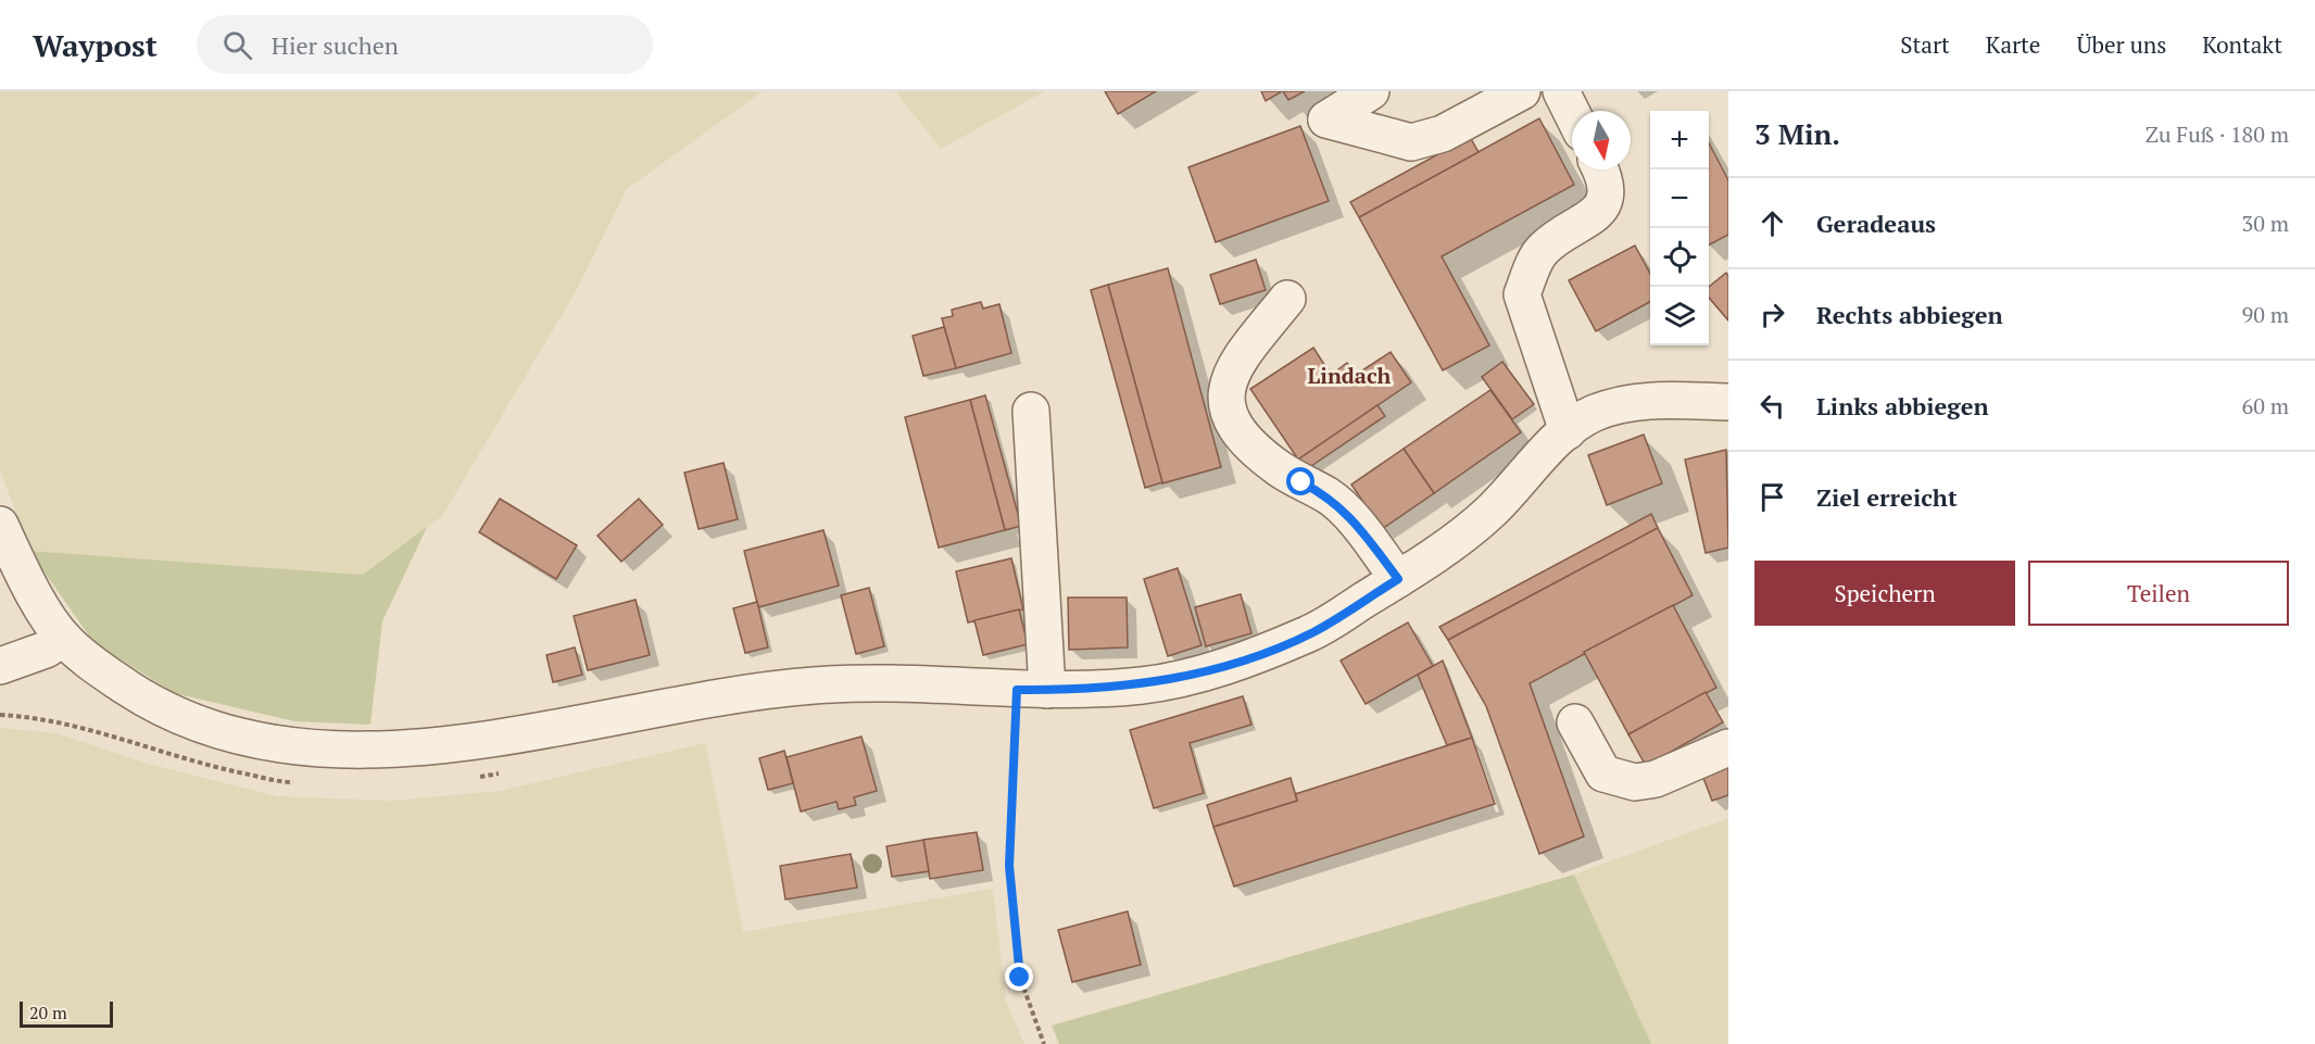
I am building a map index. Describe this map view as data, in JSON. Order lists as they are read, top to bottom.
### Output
{
  "districts": ["Lindach"],
  "scale_bar": "20 m",
  "north": "bottom",
  "page": {
    "header": "Waypost",
    "search": "Hier suchen",
    "nav": [
      "Start",
      "Karte",
      "Über uns",
      "Kontakt"
    ],
    "heading": ["3 Min.", "Zu Fuß · 180 m"],
    "map_buttons": ["+", "−"],
    "list": [
      ["Geradeaus", "30 m"],
      ["Rechts abbiegen", "90 m"],
      ["Links abbiegen", "60 m"],
      "Ziel erreicht"
    ],
    "buttons": ["Speichern", "Teilen"],
    "scale": "20 m"
  }
}
